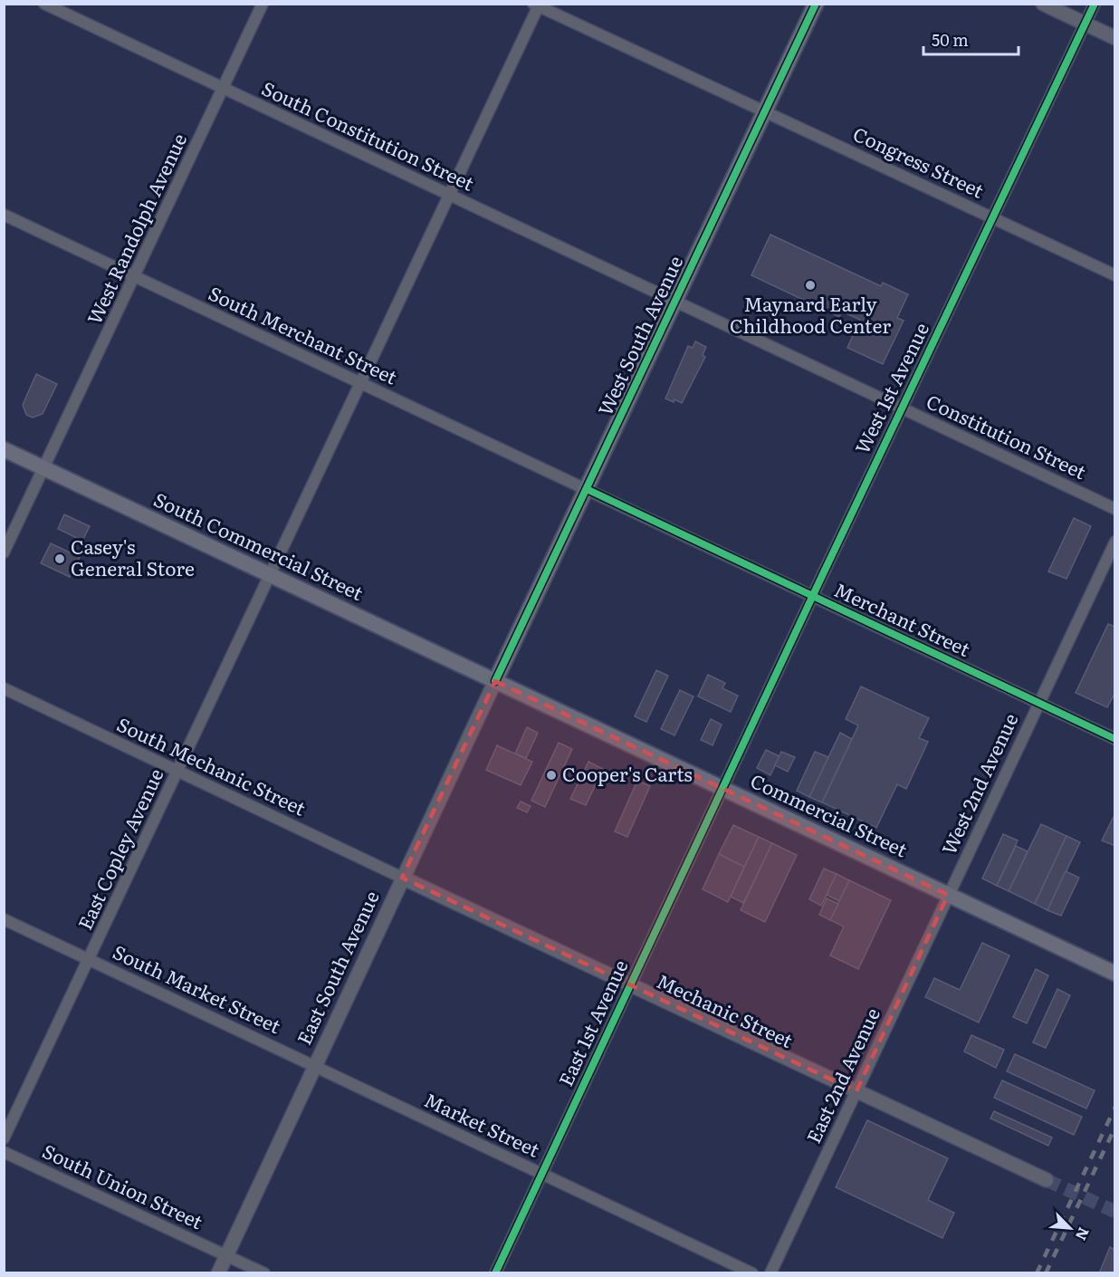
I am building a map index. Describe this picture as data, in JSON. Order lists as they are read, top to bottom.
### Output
{
  "streets": {
    "main road": ["West South Avenue", "South Commercial Street", "Commercial Street"],
    "street": [
      "South Constitution Street",
      "Congress Street",
      "West Randolph Avenue",
      "South Merchant Street",
      "West 1st Avenue",
      "Constitution Street",
      "Merchant Street",
      "South Mechanic Street",
      "West 2nd Avenue",
      "East Copley Avenue",
      "East South Avenue",
      "South Market Street",
      "Mechanic Street",
      "East 1st Avenue",
      "East 2nd Avenue",
      "Market Street",
      "South Union Street"
    ]
  },
  "crossings": [
    ["South Constitution Street", "West Randolph Avenue"],
    ["South Constitution Street", "West South Avenue"],
    ["South Constitution Street", "Constitution Street"],
    ["South Constitution Street", "East Copley Avenue"],
    ["Congress Street", "West South Avenue"],
    ["Congress Street", "West 1st Avenue"],
    ["Congress Street", "East Copley Avenue"],
    ["West Randolph Avenue", "South Merchant Street"],
    ["West Randolph Avenue", "South Commercial Street"],
    ["South Merchant Street", "West South Avenue"],
    ["South Merchant Street", "Merchant Street"],
    ["South Merchant Street", "East Copley Avenue"],
    ["West South Avenue", "Constitution Street"],
    ["West South Avenue", "South Commercial Street"],
    ["West South Avenue", "Merchant Street"],
    ["West South Avenue", "Commercial Street"],
    ["West South Avenue", "East South Avenue"],
    ["West 1st Avenue", "Constitution Street"],
    ["West 1st Avenue", "Merchant Street"],
    ["West 1st Avenue", "Commercial Street"],
    ["West 1st Avenue", "East 1st Avenue"],
    ["South Commercial Street", "Commercial Street"],
    ["South Commercial Street", "East Copley Avenue"],
    ["South Commercial Street", "East South Avenue"],
    ["Merchant Street", "West 2nd Avenue"],
    ["South Mechanic Street", "East Copley Avenue"],
    ["South Mechanic Street", "East South Avenue"],
    ["South Mechanic Street", "Mechanic Street"],
    ["West 2nd Avenue", "Commercial Street"],
    ["West 2nd Avenue", "East 2nd Avenue"],
    ["Commercial Street", "East South Avenue"],
    ["Commercial Street", "East 1st Avenue"],
    ["Commercial Street", "East 2nd Avenue"],
    ["East Copley Avenue", "South Market Street"],
    ["East South Avenue", "South Market Street"],
    ["East South Avenue", "Mechanic Street"],
    ["East South Avenue", "Market Street"],
    ["East South Avenue", "South Union Street"],
    ["South Market Street", "Market Street"],
    ["Mechanic Street", "East 1st Avenue"],
    ["Mechanic Street", "East 2nd Avenue"],
    ["East 1st Avenue", "Market Street"]
  ],
  "places": ["Maynard Early Childhood Center", "Casey's General Store", "Cooper's Carts"],
  "scale_bar": "50 m",
  "north": "bottom right"
}
